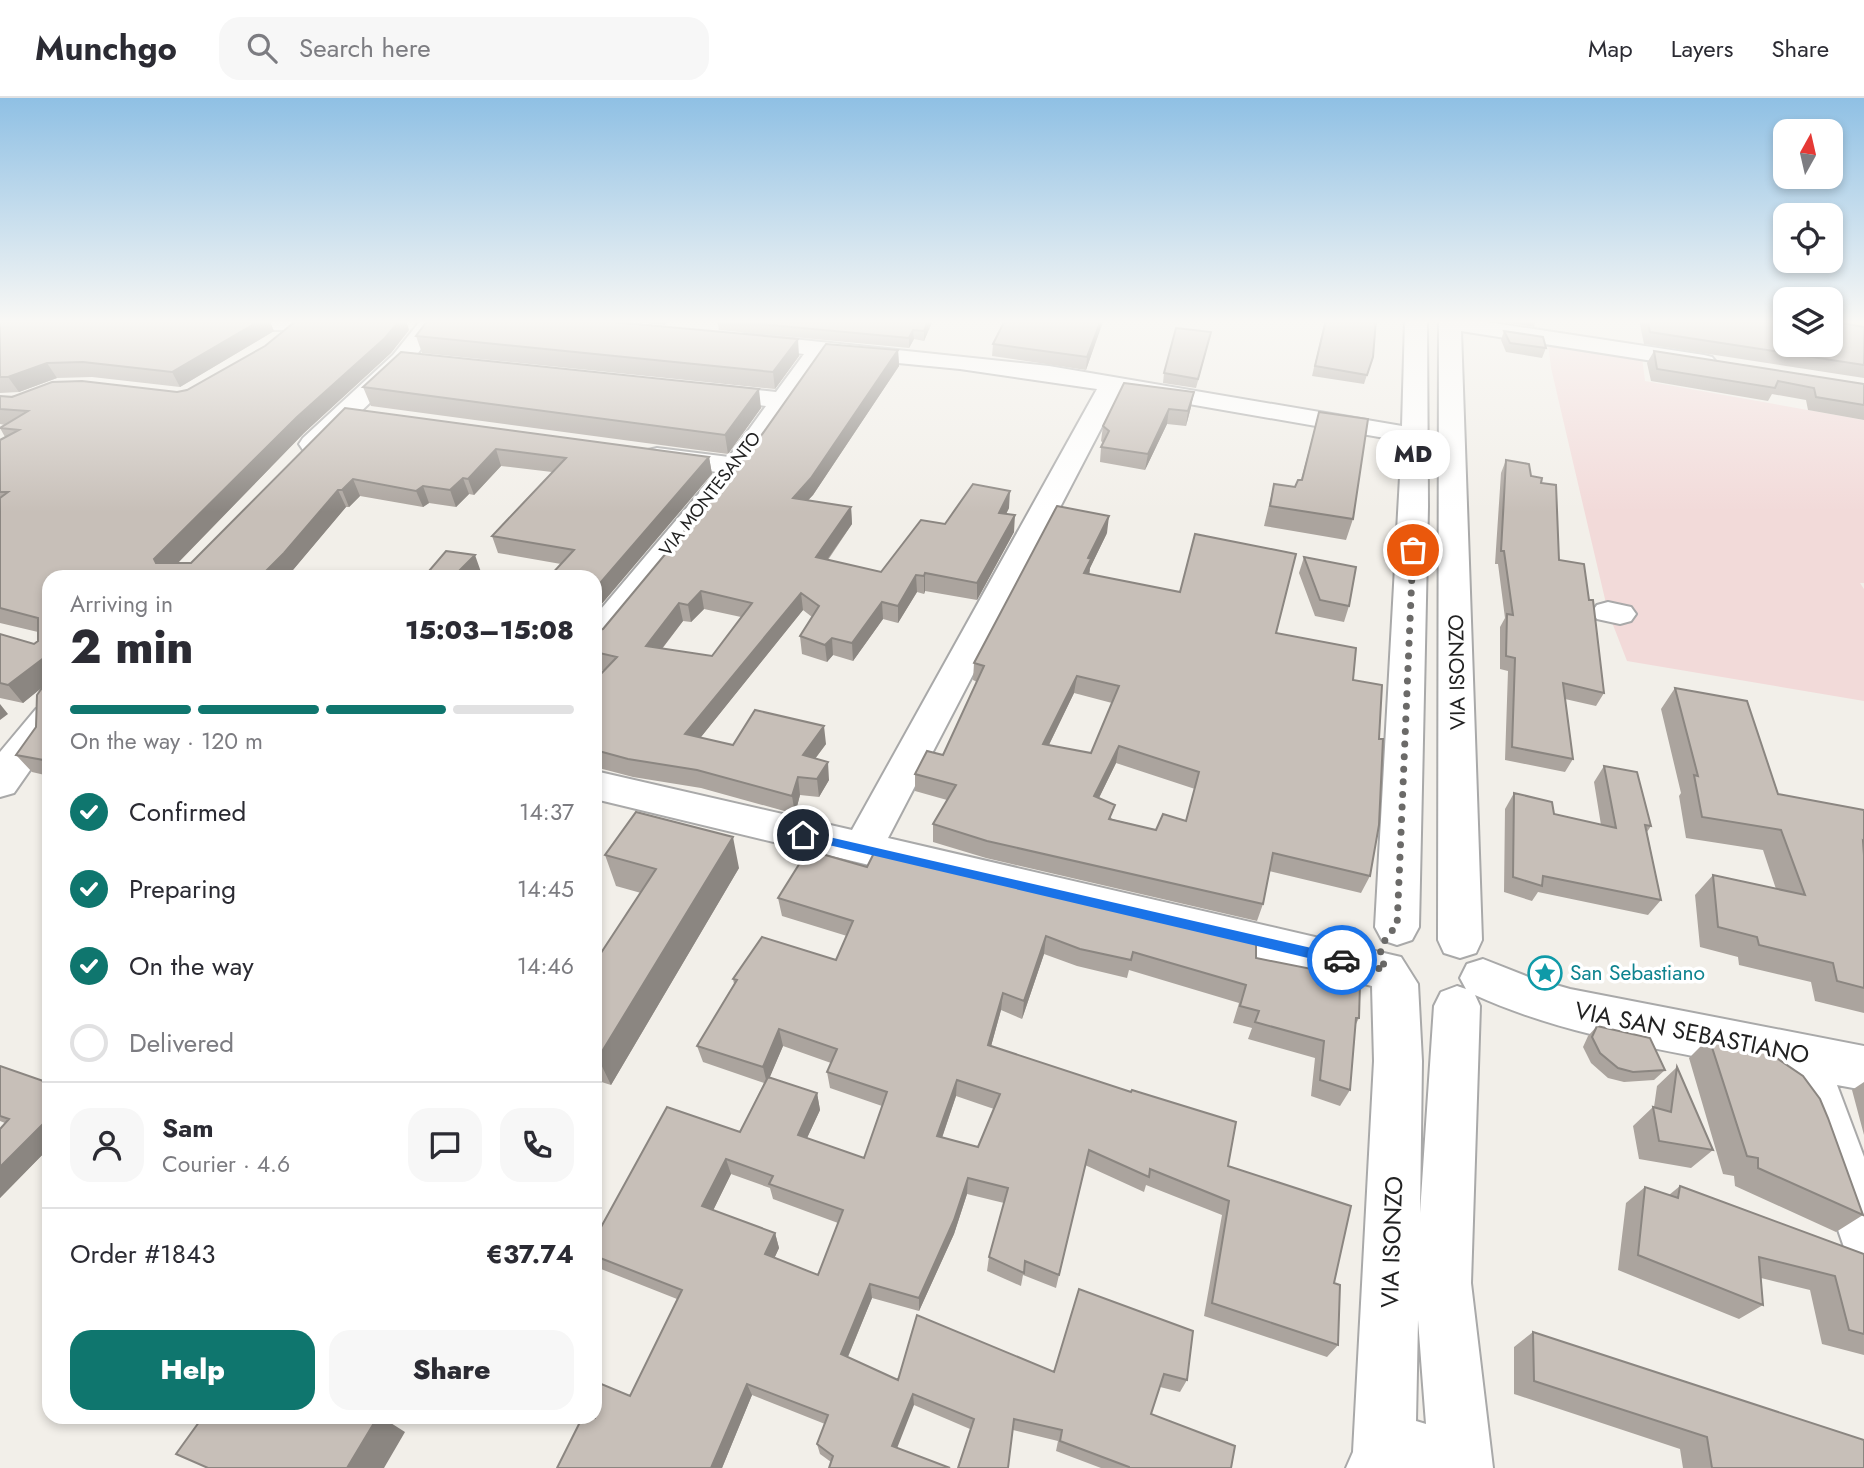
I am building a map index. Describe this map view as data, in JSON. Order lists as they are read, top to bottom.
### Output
{
  "streets": {
    "street": ["VIA MONTESANTO", "VIA ISONZO", "VIA SAN SEBASTIANO"]
  },
  "crossings": [
    ["VIA ISONZO", "VIA SAN SEBASTIANO"]
  ],
  "places": {
    "other": ["MD"],
    "place": ["San Sebastiano"]
  },
  "north": "top",
  "page": {
    "header": "Munchgo",
    "search": "Search here",
    "nav": ["Map", "Layers", "Share"],
    "bubble": "MD",
    "heading": ["2 min", "Arriving in", "15:03–15:08"],
    "panel": [
      "Sam",
      "Courier · 4.6",
      "Order #1843",
      "€37.74"
    ],
    "bar": "On the way · 120 m",
    "list": [
      ["Confirmed", "14:37"],
      ["Preparing", "14:45"],
      ["On the way", "14:46"],
      "Delivered"
    ],
    "buttons": ["Help", "Share"]
  }
}
